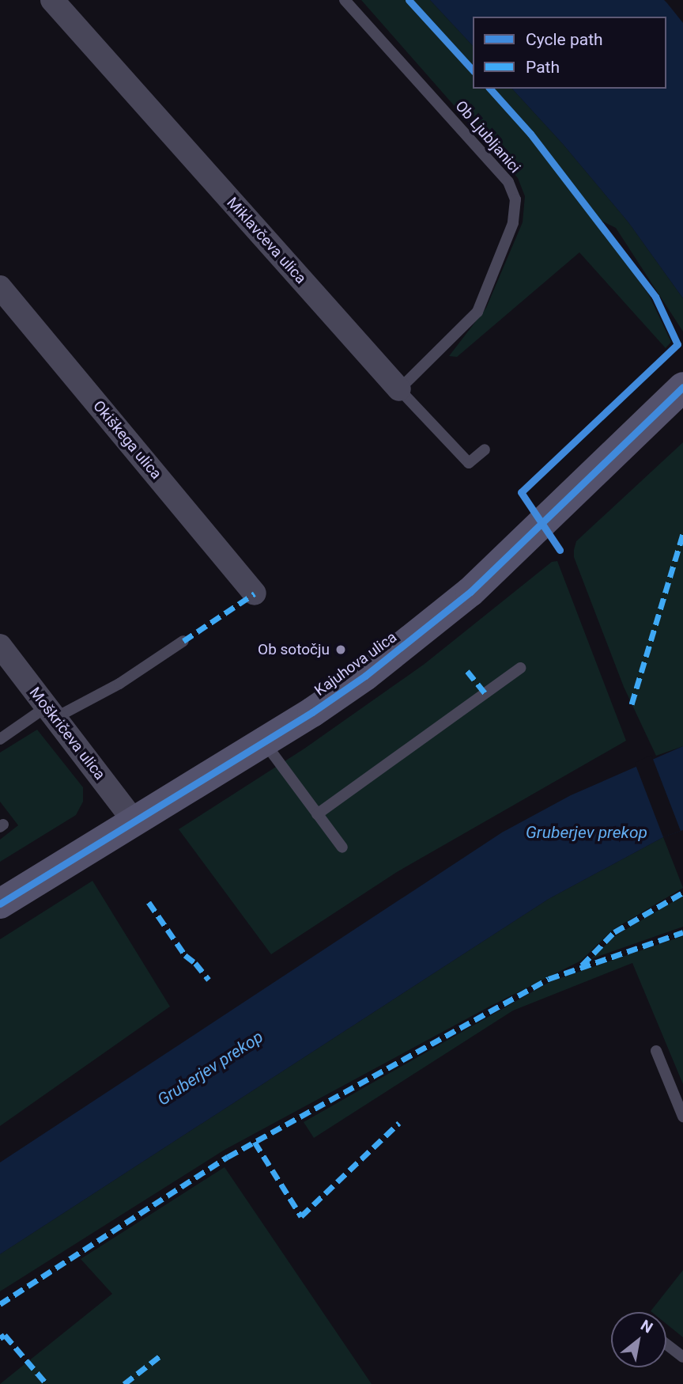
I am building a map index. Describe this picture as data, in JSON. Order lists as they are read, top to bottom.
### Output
{
  "streets": {
    "main road": ["Kajuhova ulica"],
    "street": ["Miklavčeva ulica", "Okiškega ulica", "Moškričeva ulica"],
    "lane": ["Ob Ljubljanici"]
  },
  "crossings": [
    ["Ob Ljubljanici", "Miklavčeva ulica"],
    ["Kajuhova ulica", "Moškričeva ulica"]
  ],
  "water": ["Gruberjev prekop"],
  "places": ["Ob sotočju"],
  "legend": ["Cycle path", "Path"],
  "north": "top right"
}
